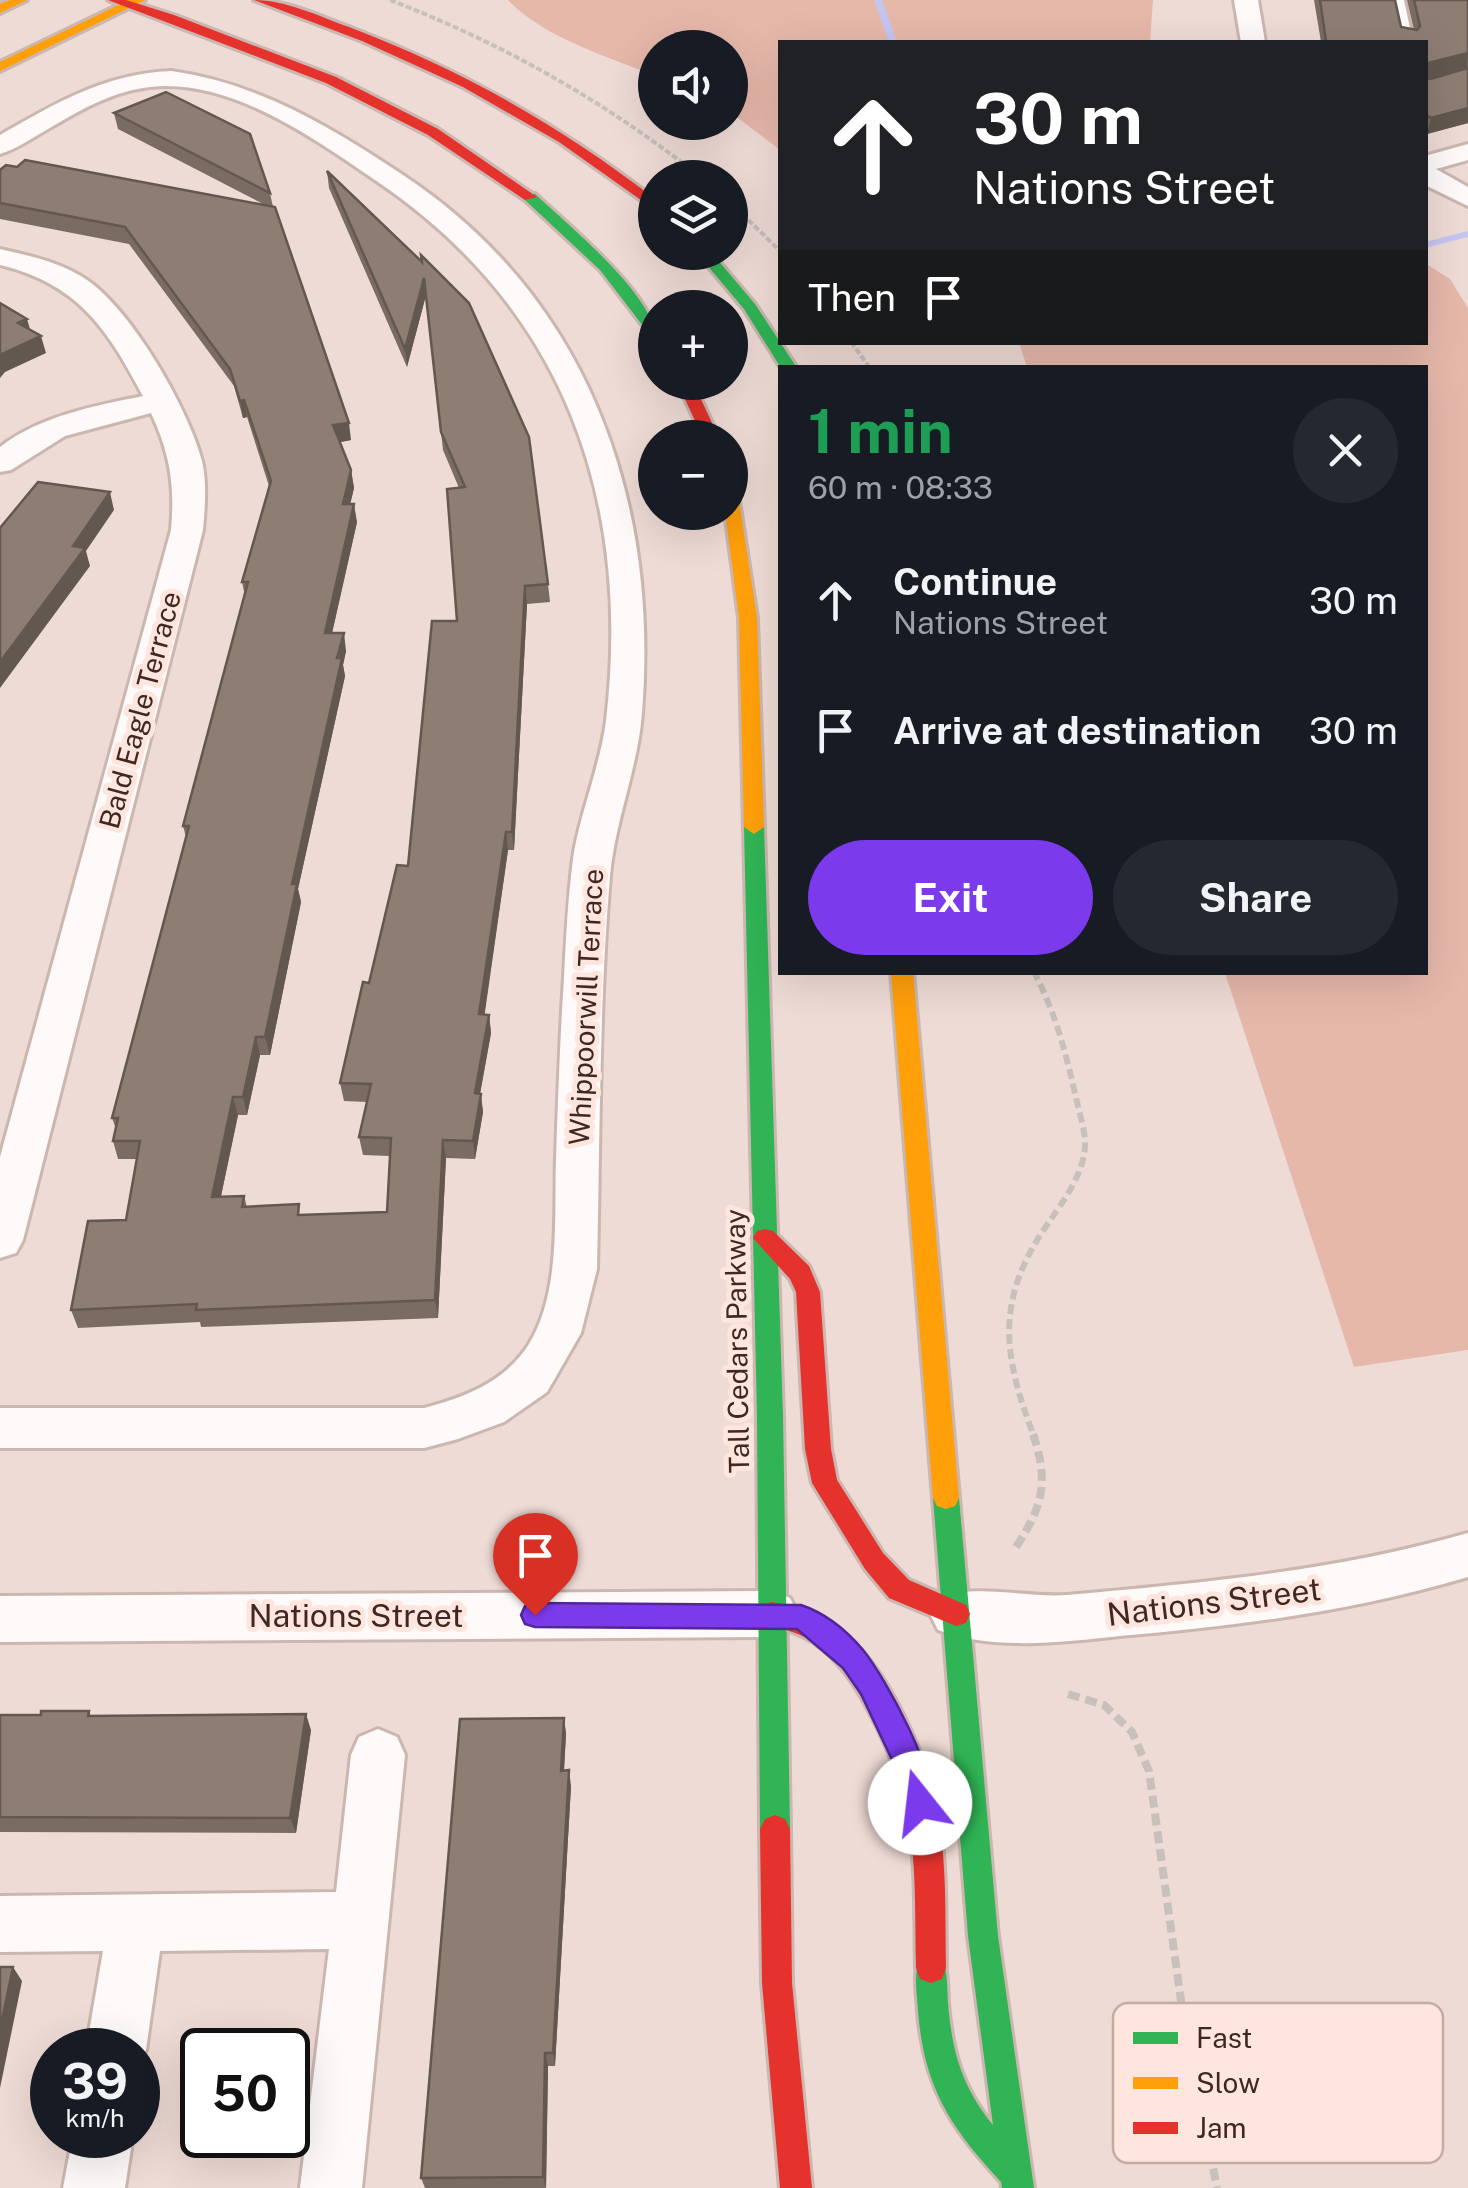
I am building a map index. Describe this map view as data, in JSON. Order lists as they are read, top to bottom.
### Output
{
  "streets": {
    "main road": ["Tall Cedars Parkway"],
    "street": ["Bald Eagle Terrace", "Whippoorwill Terrace", "Nations Street"]
  },
  "crossings": [
    ["Tall Cedars Parkway", "Nations Street"]
  ],
  "legend": ["Fast", "Slow", "Jam"],
  "page": {
    "map_buttons": ["+", "−"],
    "turn": ["30 m", "Nations Street"],
    "then": "Then",
    "heading": ["1 min", "60 m · 08:33"],
    "list": [
      {
        "name": "Continue",
        "note": "Nations Street",
        "value": "30 m"
      },
      {
        "name": "Arrive at destination",
        "value": "30 m"
      }
    ],
    "buttons": ["Exit", "Share"],
    "speed": "39 km/h",
    "limit": "50"
  }
}
